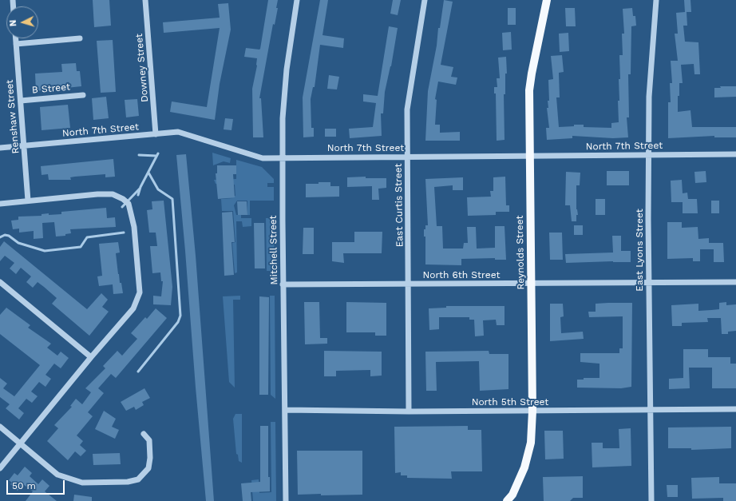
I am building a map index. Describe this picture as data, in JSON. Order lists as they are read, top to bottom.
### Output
{
  "streets": {
    "main road": ["Reynolds Street"],
    "street": [
      "Downey Street",
      "B Street",
      "Renshaw Street",
      "North 7th Street",
      "East Curtis Street",
      "Mitchell Street",
      "East Lyons Street",
      "North 6th Street",
      "North 5th Street"
    ]
  },
  "crossings": [
    ["Downey Street", "North 7th Street"],
    ["B Street", "Renshaw Street"],
    ["Renshaw Street", "North 7th Street"],
    ["North 7th Street", "East Curtis Street"],
    ["North 7th Street", "Mitchell Street"],
    ["North 7th Street", "East Lyons Street"],
    ["North 7th Street", "Reynolds Street"],
    ["East Curtis Street", "North 6th Street"],
    ["East Curtis Street", "North 5th Street"],
    ["Mitchell Street", "North 6th Street"],
    ["Mitchell Street", "North 5th Street"],
    ["East Lyons Street", "North 6th Street"],
    ["East Lyons Street", "North 5th Street"],
    ["Reynolds Street", "North 6th Street"],
    ["Reynolds Street", "North 5th Street"]
  ],
  "scale_bar": "50 m",
  "north": "left"
}
